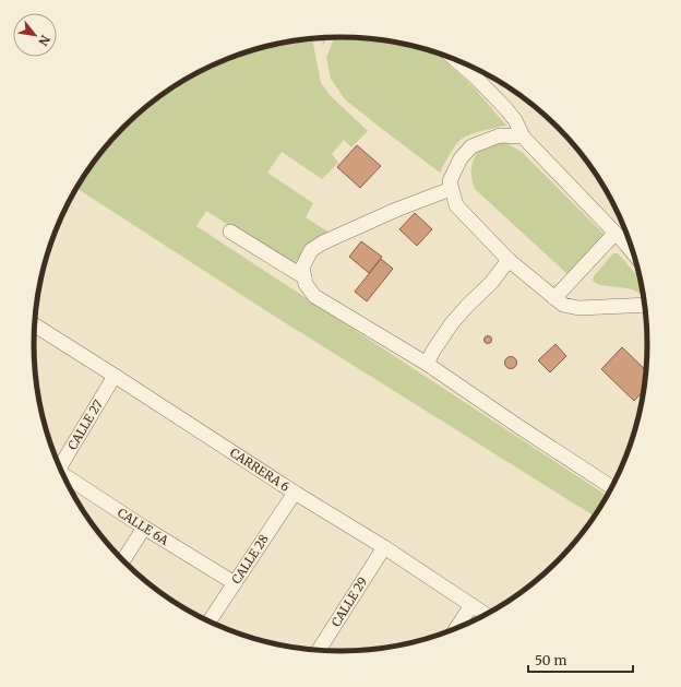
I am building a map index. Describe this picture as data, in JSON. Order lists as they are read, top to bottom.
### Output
{
  "streets": {
    "street": [
      "CALLE 27",
      "CARRERA 6",
      "CALLE 6A",
      "CALLE 28",
      "CALLE 29"
    ]
  },
  "crossings": [
    ["CALLE 27", "CARRERA 6"],
    ["CARRERA 6", "CALLE 28"],
    ["CARRERA 6", "CALLE 29"],
    ["CALLE 6A", "CALLE 28"]
  ],
  "scale_bar": "50 m",
  "north": "bottom right"
}
